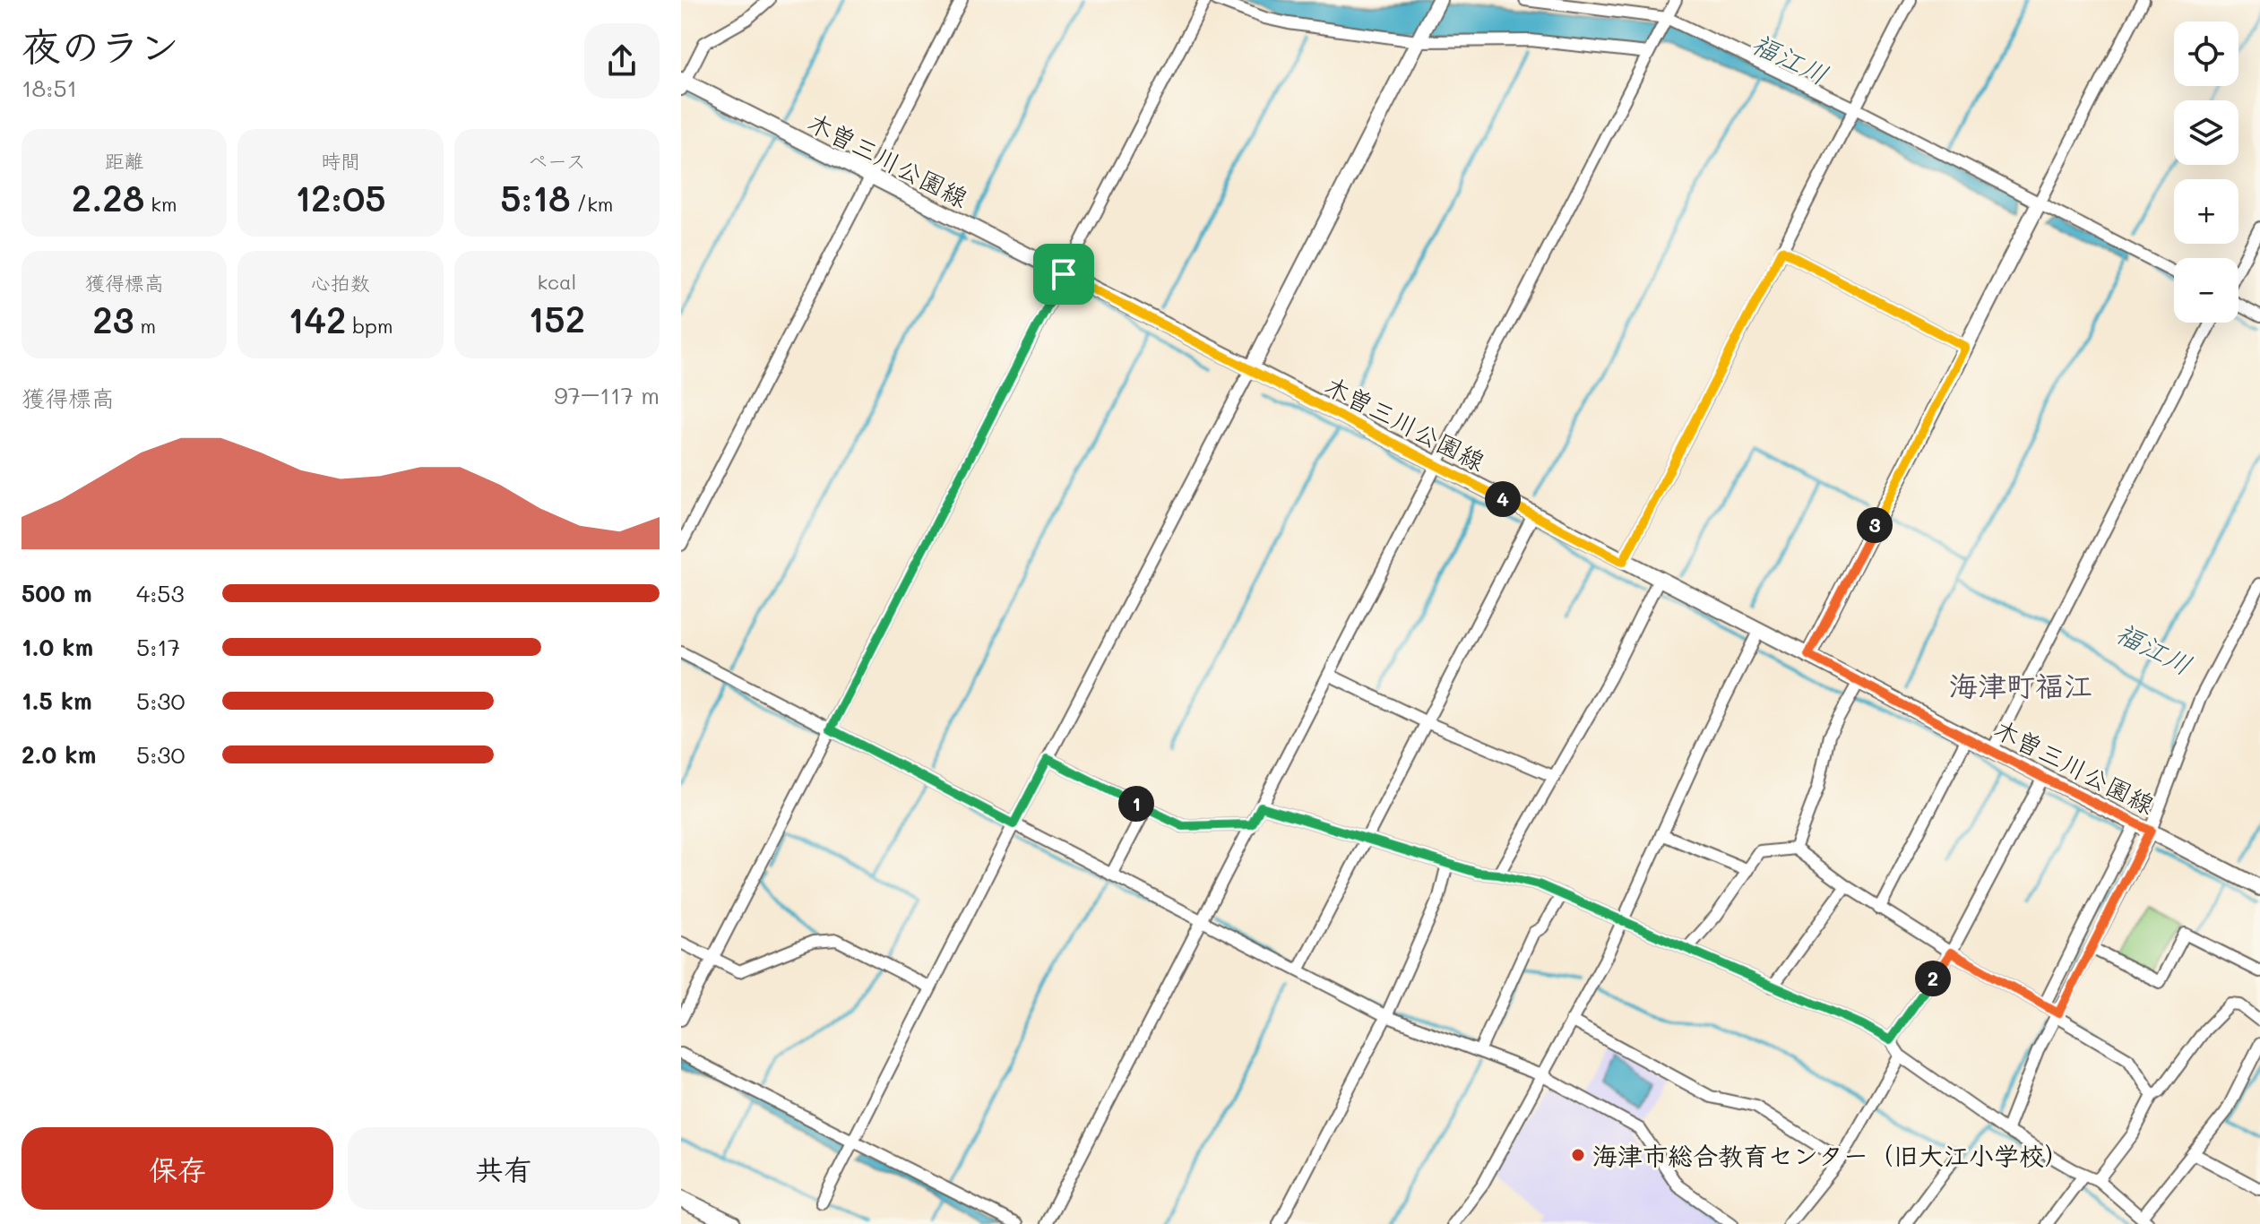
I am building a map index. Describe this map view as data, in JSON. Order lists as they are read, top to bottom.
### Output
{
  "streets": {
    "main road": ["木曽三川公園線"]
  },
  "districts": ["海津町福江"],
  "water": ["福江川"],
  "places": ["海津市総合教育センター（旧大江小学校）"],
  "page": {
    "heading": ["夜のラン", "18:51"],
    "map_buttons": ["+", "−"],
    "stats": [
      ["距離", "2.28 km"],
      ["時間", "12:05"],
      ["ペース", "5:18 /km"],
      ["獲得標高", "23 m"],
      ["心拍数", "142 bpm"],
      ["kcal", "152"]
    ],
    "chart": ["獲得標高", "97–117 m"],
    "pins": [
      "4",
      "3",
      "1",
      "2"
    ],
    "list": [
      {
        "name": "500 m",
        "note": "4:53"
      },
      {
        "name": "1.0 km",
        "note": "5:17"
      },
      {
        "name": "1.5 km",
        "note": "5:30"
      },
      {
        "name": "2.0 km",
        "note": "5:30"
      }
    ],
    "buttons": ["保存", "共有"]
  }
}
